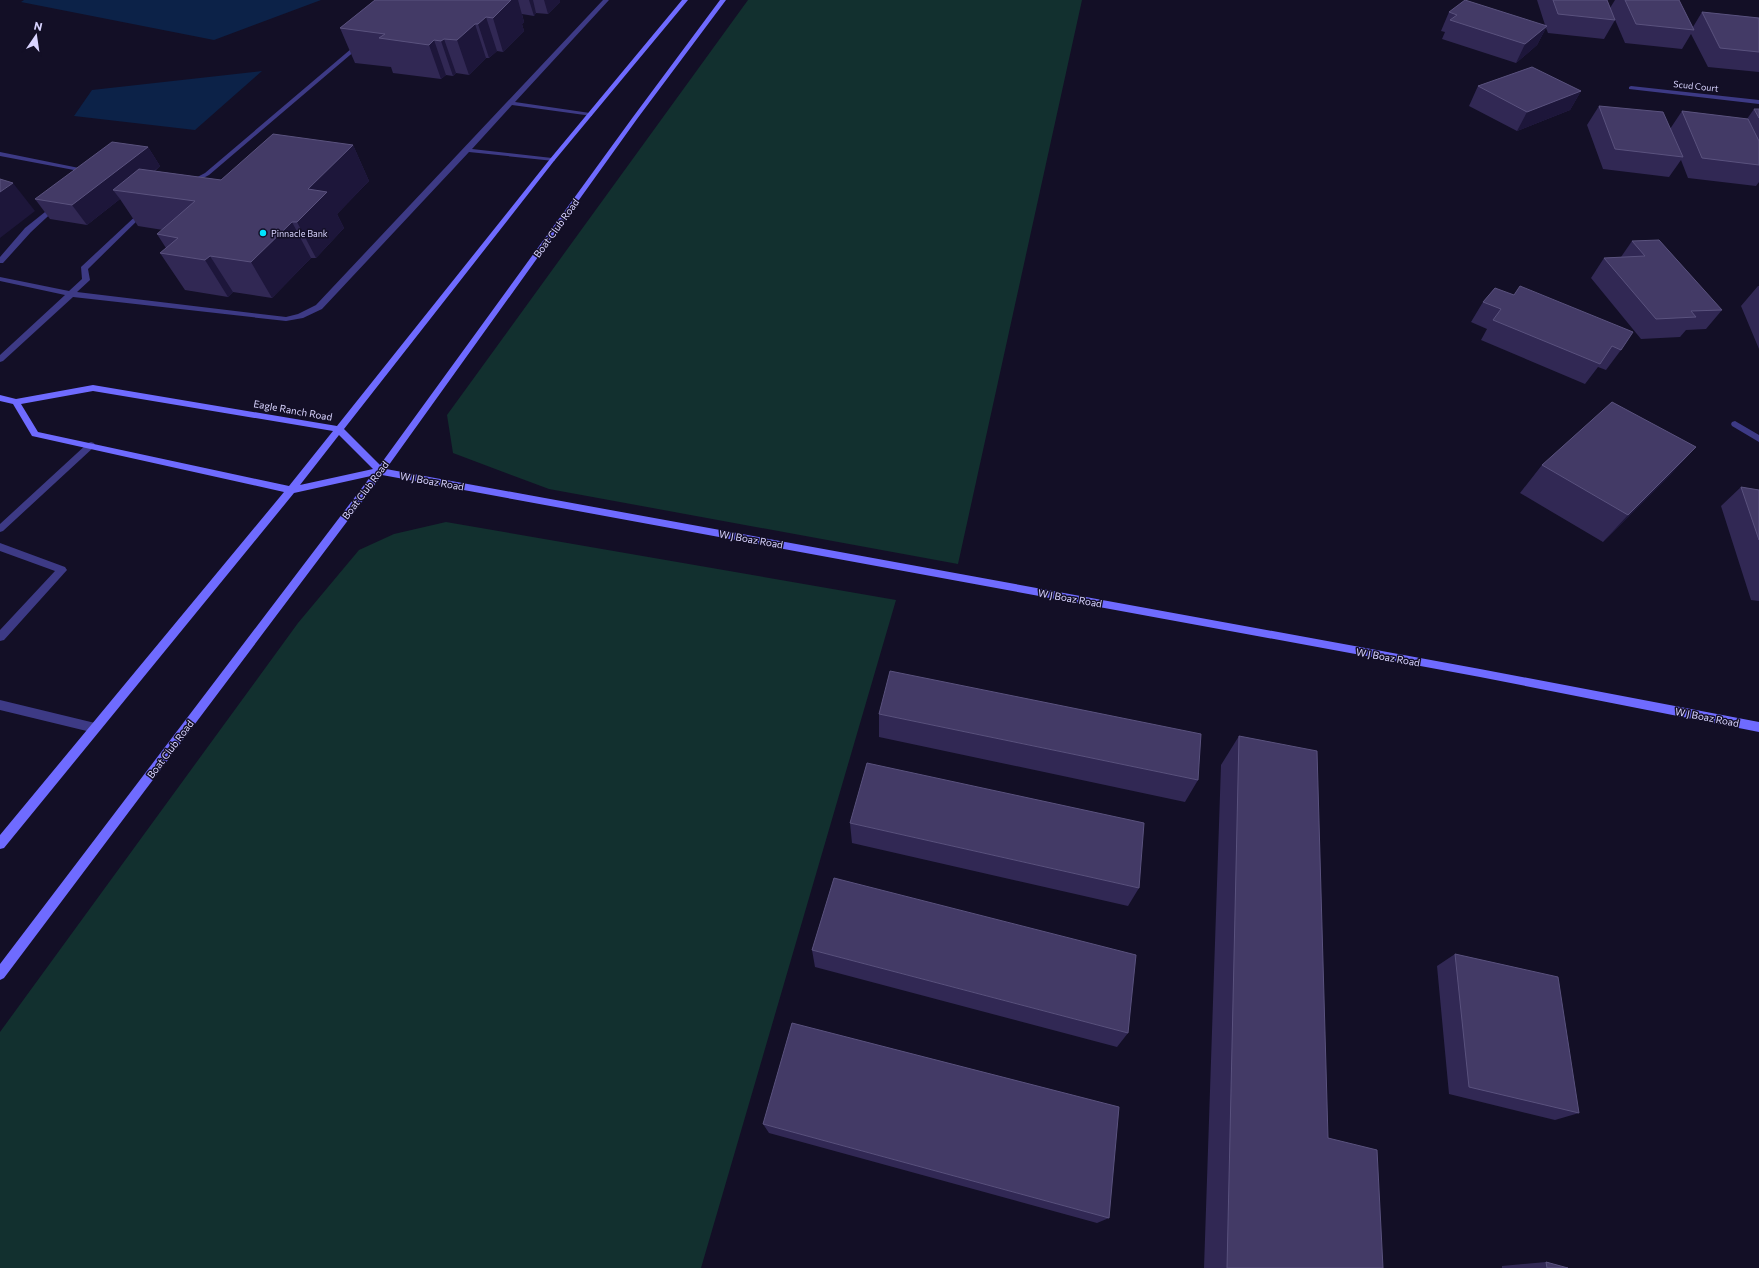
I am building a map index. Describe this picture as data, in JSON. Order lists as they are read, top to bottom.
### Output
{
  "streets": {
    "main road": ["Boat Club Road", "Eagle Ranch Road", "W J Boaz Road"],
    "street": ["Scud Court"]
  },
  "crossings": [
    ["Boat Club Road", "Eagle Ranch Road"],
    ["Boat Club Road", "W J Boaz Road"],
    ["Eagle Ranch Road", "W J Boaz Road"]
  ],
  "places": ["Pinnacle Bank"],
  "north": "top"
}
